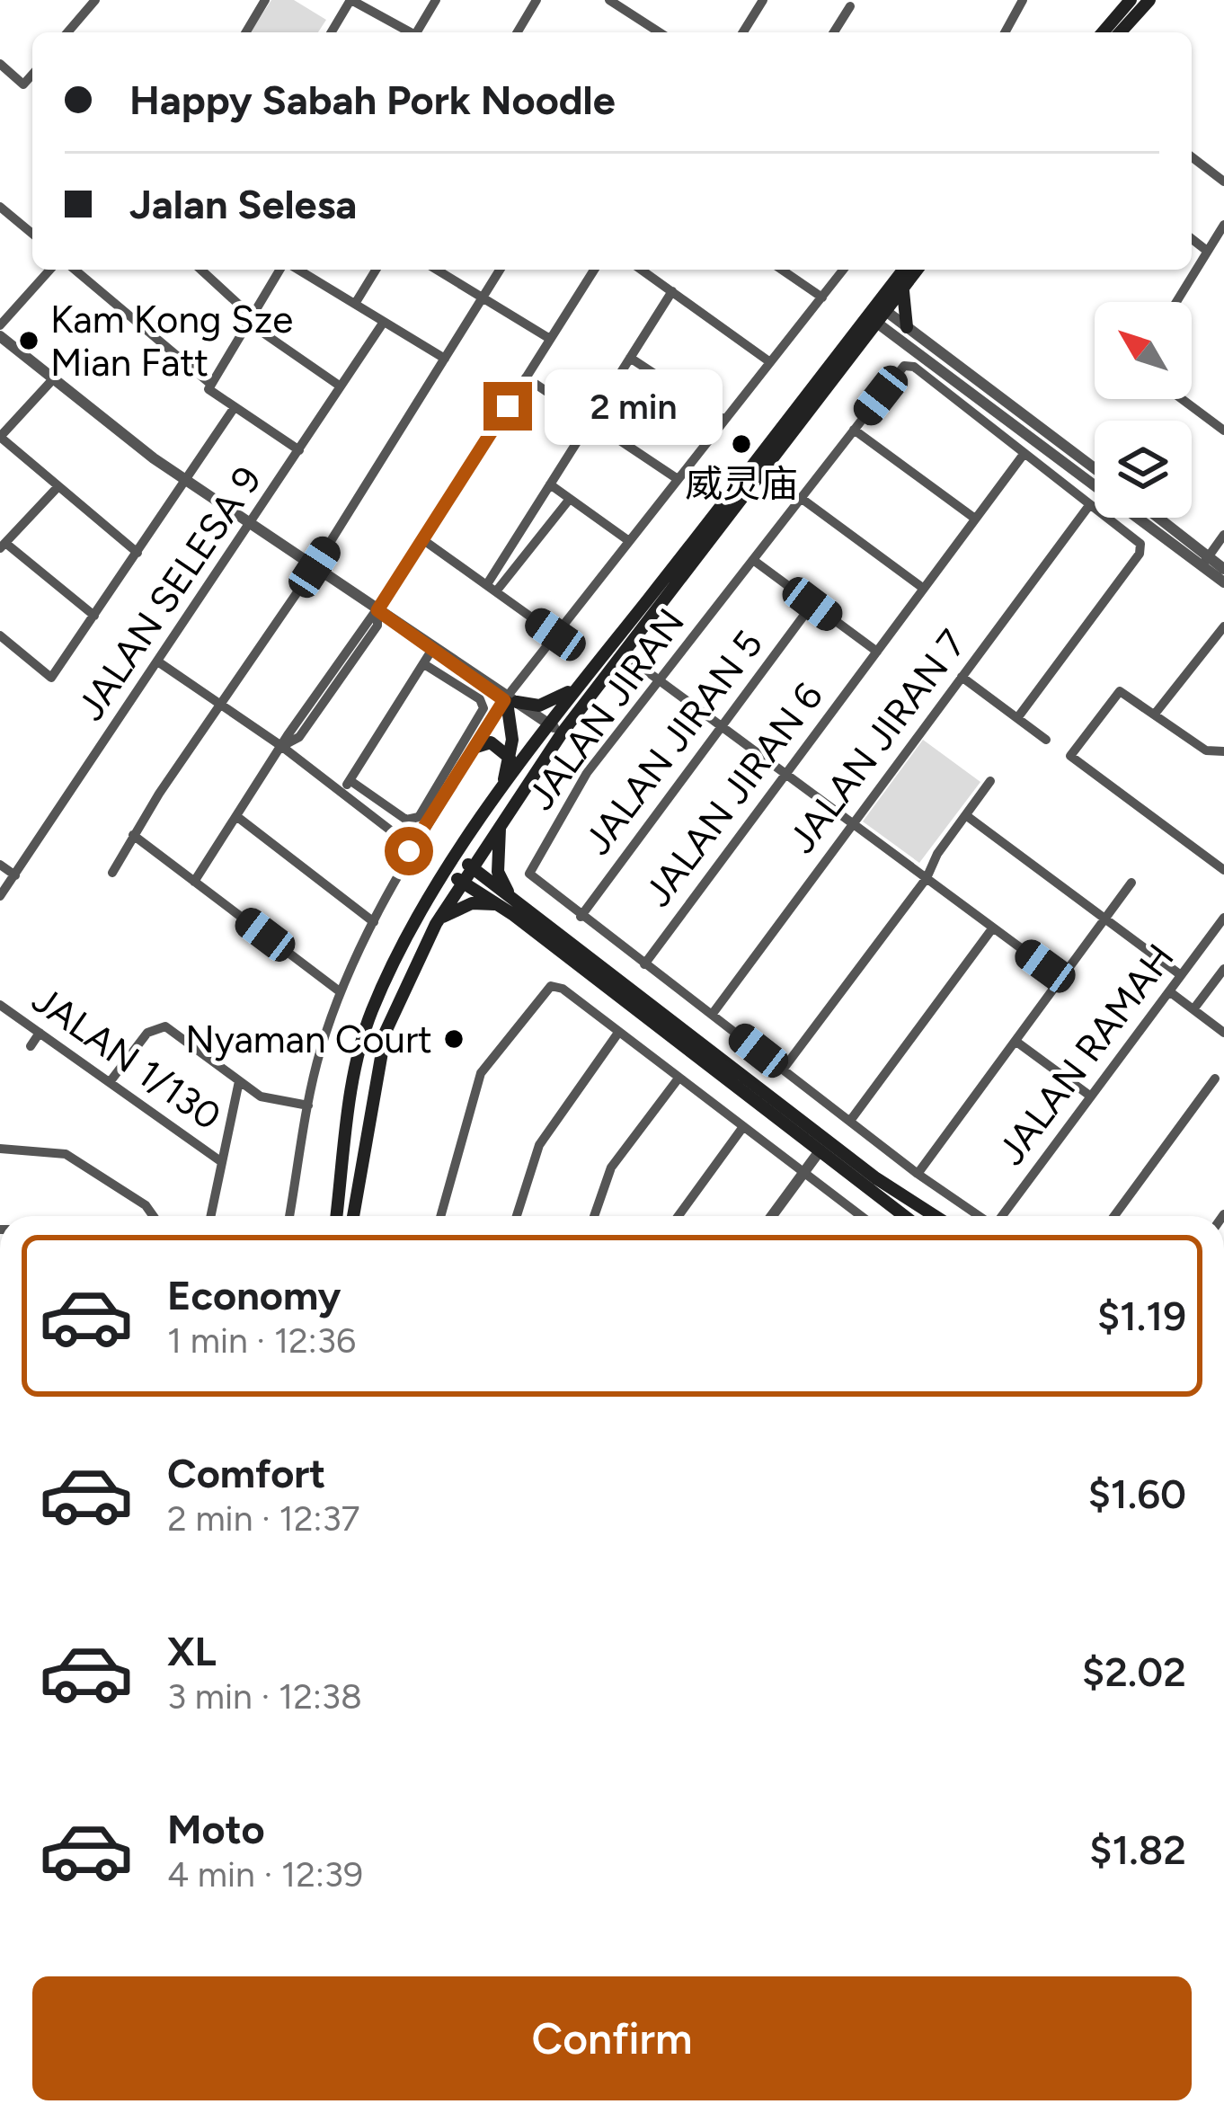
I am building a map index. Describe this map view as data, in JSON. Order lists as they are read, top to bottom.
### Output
{
  "streets": {
    "street": [
      "JALAN SELESA 9",
      "JALAN JIRAN",
      "JALAN JIRAN 7",
      "JALAN JIRAN 5",
      "JALAN JIRAN 6",
      "JALAN RAMAH",
      "JALAN 1/130"
    ]
  },
  "crossings": [
    ["JALAN JIRAN", "JALAN JIRAN 7"],
    ["JALAN JIRAN", "JALAN JIRAN 5"],
    ["JALAN JIRAN", "JALAN JIRAN 6"]
  ],
  "places": ["Kam Kong Sze Mian Fatt", "威灵庙", "Nyaman Court"],
  "north": "top left",
  "page": {
    "banner": ["Happy Sabah Pork Noodle", "Jalan Selesa"],
    "bubble": "2 min",
    "list": [
      {
        "name": "Economy",
        "note": "1 min · 12:36",
        "value": "$1.19"
      },
      {
        "name": "Comfort",
        "note": "2 min · 12:37",
        "value": "$1.60"
      },
      {
        "name": "XL",
        "note": "3 min · 12:38",
        "value": "$2.02"
      },
      {
        "name": "Moto",
        "note": "4 min · 12:39",
        "value": "$1.82"
      }
    ],
    "buttons": "Confirm"
  }
}
